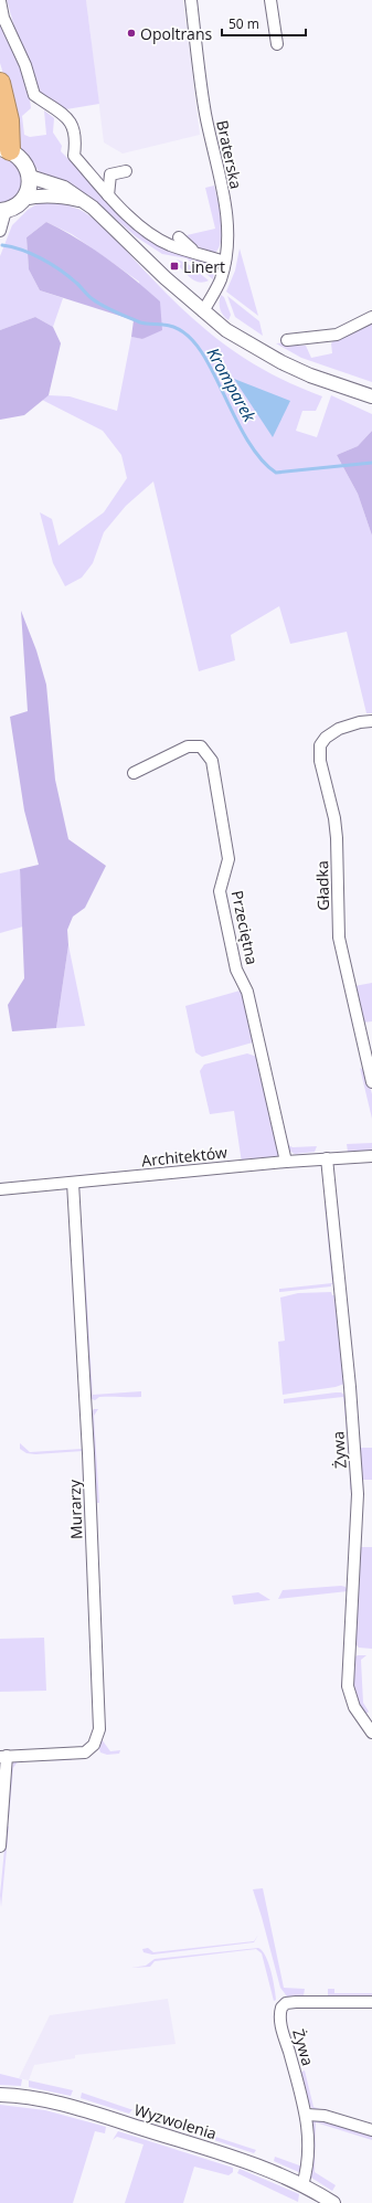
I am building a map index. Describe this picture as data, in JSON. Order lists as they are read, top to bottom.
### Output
{
  "streets": {
    "street": [
      "Braterska",
      "Gładka",
      "Przeciętna",
      "Architektów",
      "Żywa",
      "Murarzy",
      "Wyzwolenia"
    ]
  },
  "crossings": [
    ["Przeciętna", "Architektów"],
    ["Architektów", "Żywa"],
    ["Architektów", "Murarzy"],
    ["Żywa", "Wyzwolenia"]
  ],
  "water": ["Kromparek"],
  "places": {
    "other": ["Opoltrans"],
    "transit": ["Linert"]
  },
  "scale_bar": "50 m"
}
